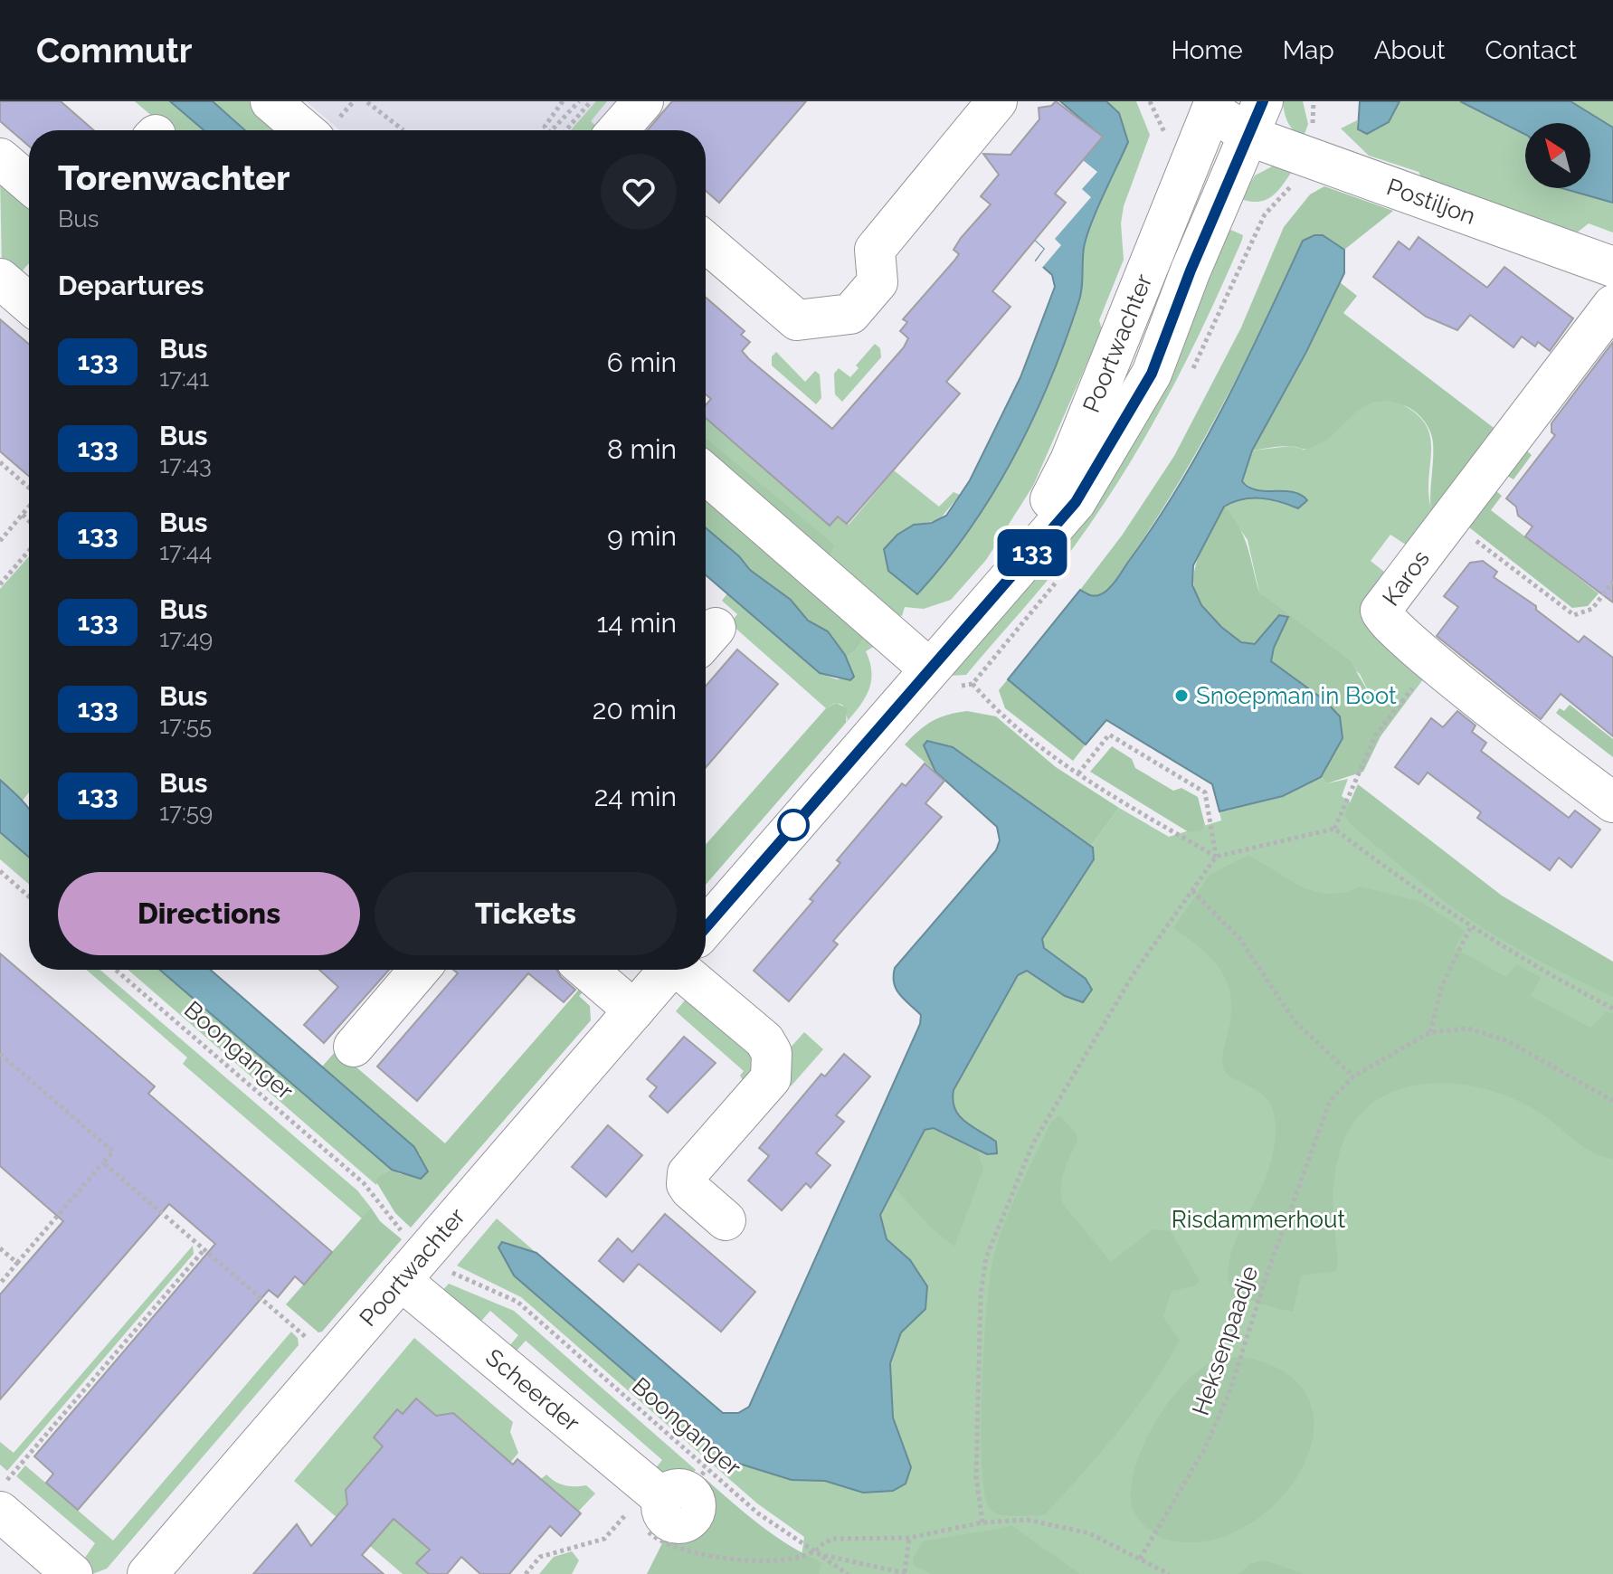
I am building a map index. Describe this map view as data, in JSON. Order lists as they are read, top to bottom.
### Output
{
  "streets": {
    "street": [
      "Postiljon",
      "Poortwachter",
      "Karos",
      "Scheerder"
    ],
    "path": ["Boonganger", "Heksenpaadje"]
  },
  "crossings": [
    ["Postiljon", "Poortwachter"],
    ["Poortwachter", "Scheerder"],
    ["Boonganger", "Scheerder"]
  ],
  "parks": ["Risdammerhout"],
  "places": ["Snoepman in Boot"],
  "lines": ["bus line 133"],
  "north": "top left",
  "page": {
    "header": "Commutr",
    "nav": [
      "Home",
      "Map",
      "About",
      "Contact"
    ],
    "on_map": "133",
    "heading": [
      ["Torenwachter", "Bus"],
      "Departures"
    ],
    "list": [
      {
        "mark": "133",
        "name": "Bus",
        "note": "17:41",
        "value": "6 min"
      },
      {
        "mark": "133",
        "name": "Bus",
        "note": "17:43",
        "value": "8 min"
      },
      {
        "mark": "133",
        "name": "Bus",
        "note": "17:44",
        "value": "9 min"
      },
      {
        "mark": "133",
        "name": "Bus",
        "note": "17:49",
        "value": "14 min"
      },
      {
        "mark": "133",
        "name": "Bus",
        "note": "17:55",
        "value": "20 min"
      },
      {
        "mark": "133",
        "name": "Bus",
        "note": "17:59",
        "value": "24 min"
      }
    ],
    "buttons": ["Directions", "Tickets"]
  }
}
